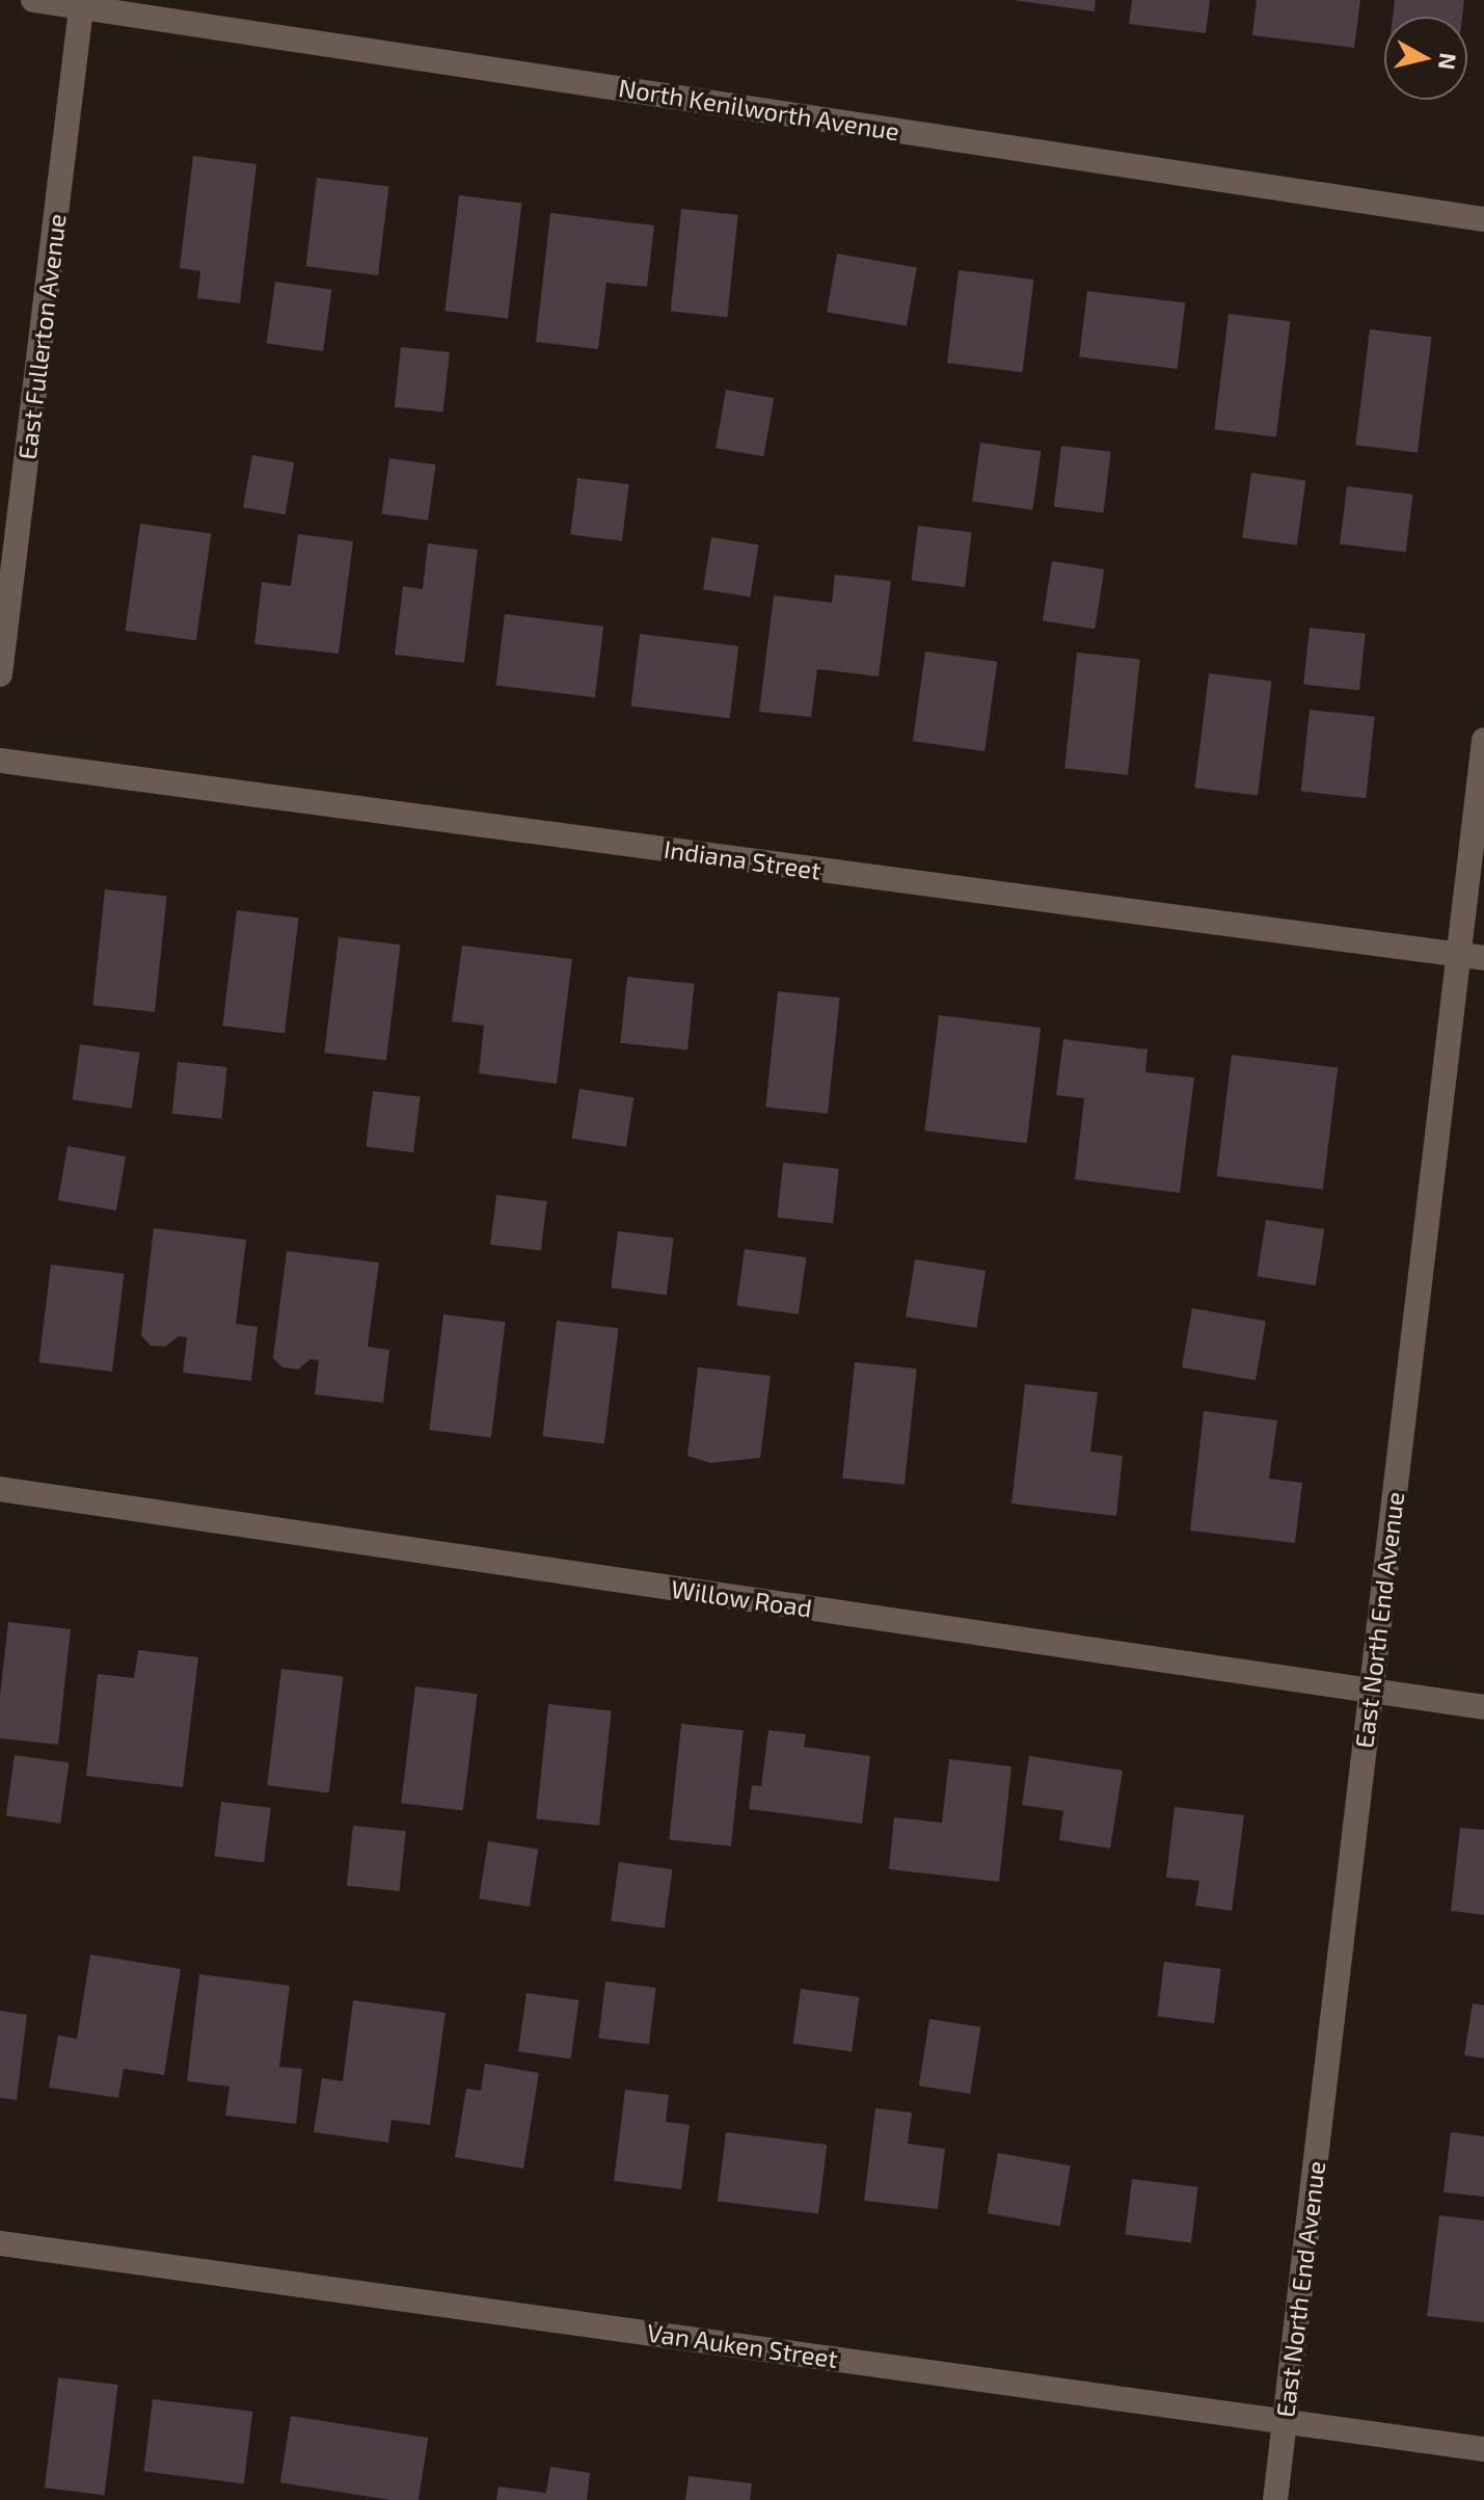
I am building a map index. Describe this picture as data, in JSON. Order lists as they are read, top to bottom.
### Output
{
  "streets": {
    "street": [
      "North Kenilworth Avenue",
      "East Fullerton Avenue",
      "Indiana Street",
      "Willow Road",
      "East North End Avenue",
      "Van Auken Street"
    ]
  },
  "crossings": [
    ["North Kenilworth Avenue", "East Fullerton Avenue"],
    ["Indiana Street", "East North End Avenue"],
    ["Willow Road", "East North End Avenue"],
    ["East North End Avenue", "Van Auken Street"]
  ],
  "north": "right"
}
